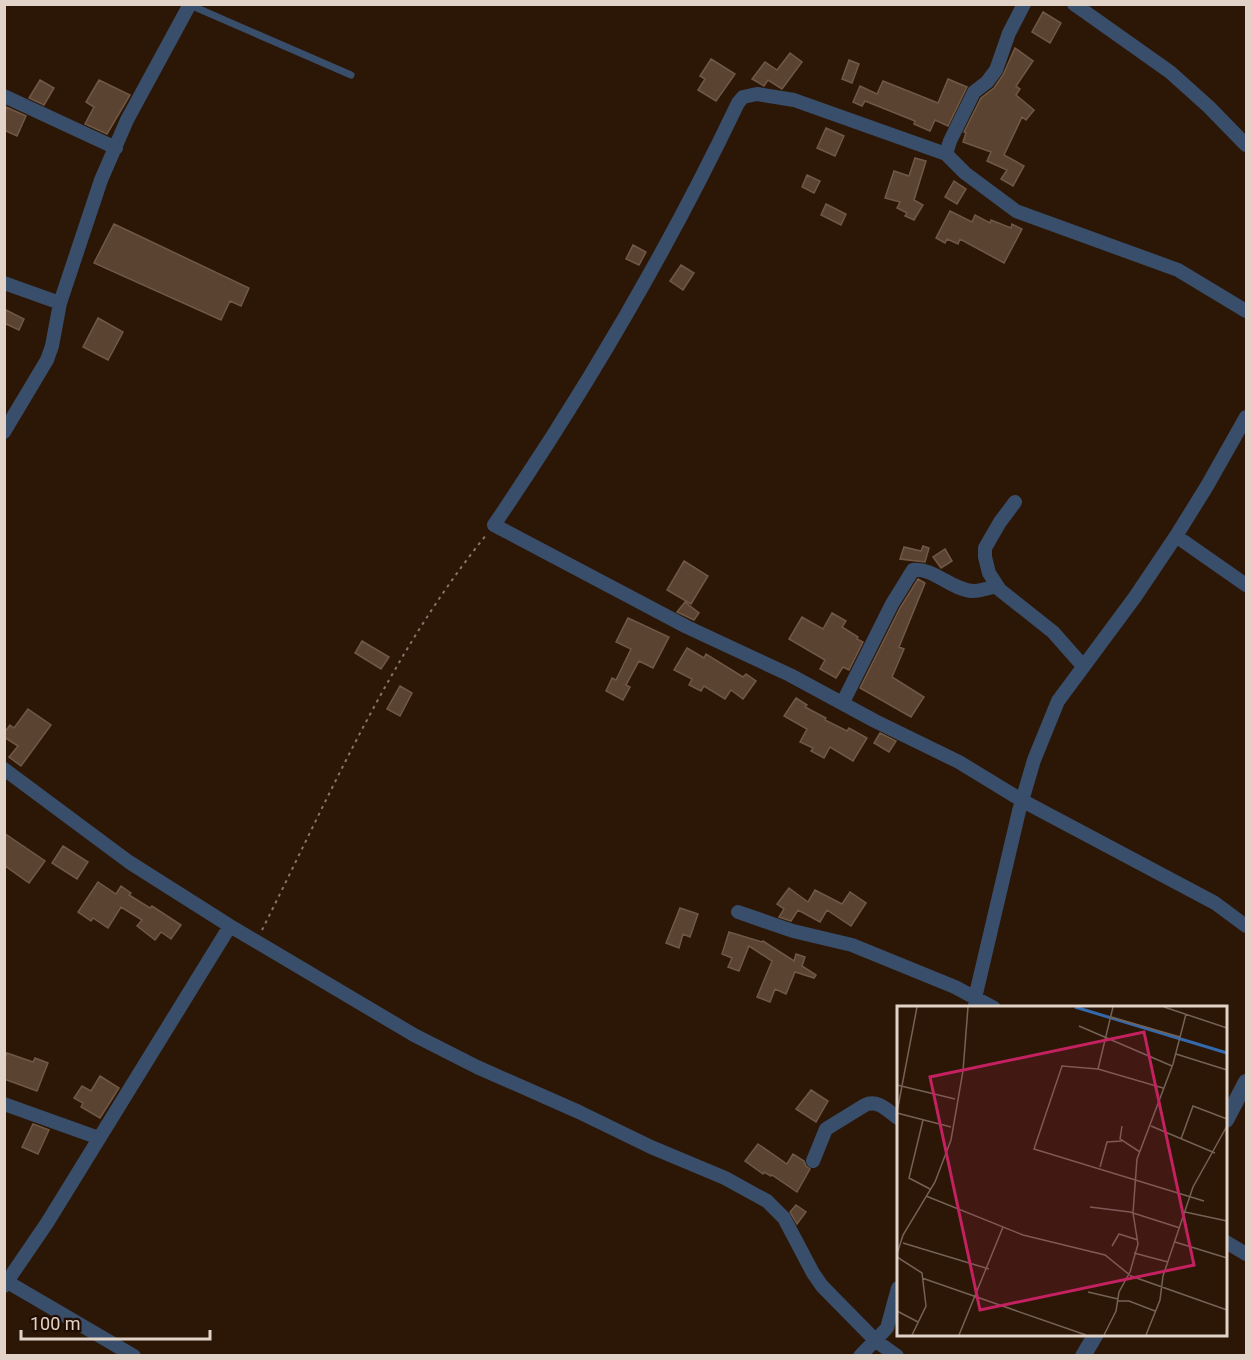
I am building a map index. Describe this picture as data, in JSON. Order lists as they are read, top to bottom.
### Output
{
  "scale_bar": "100 m"
}
